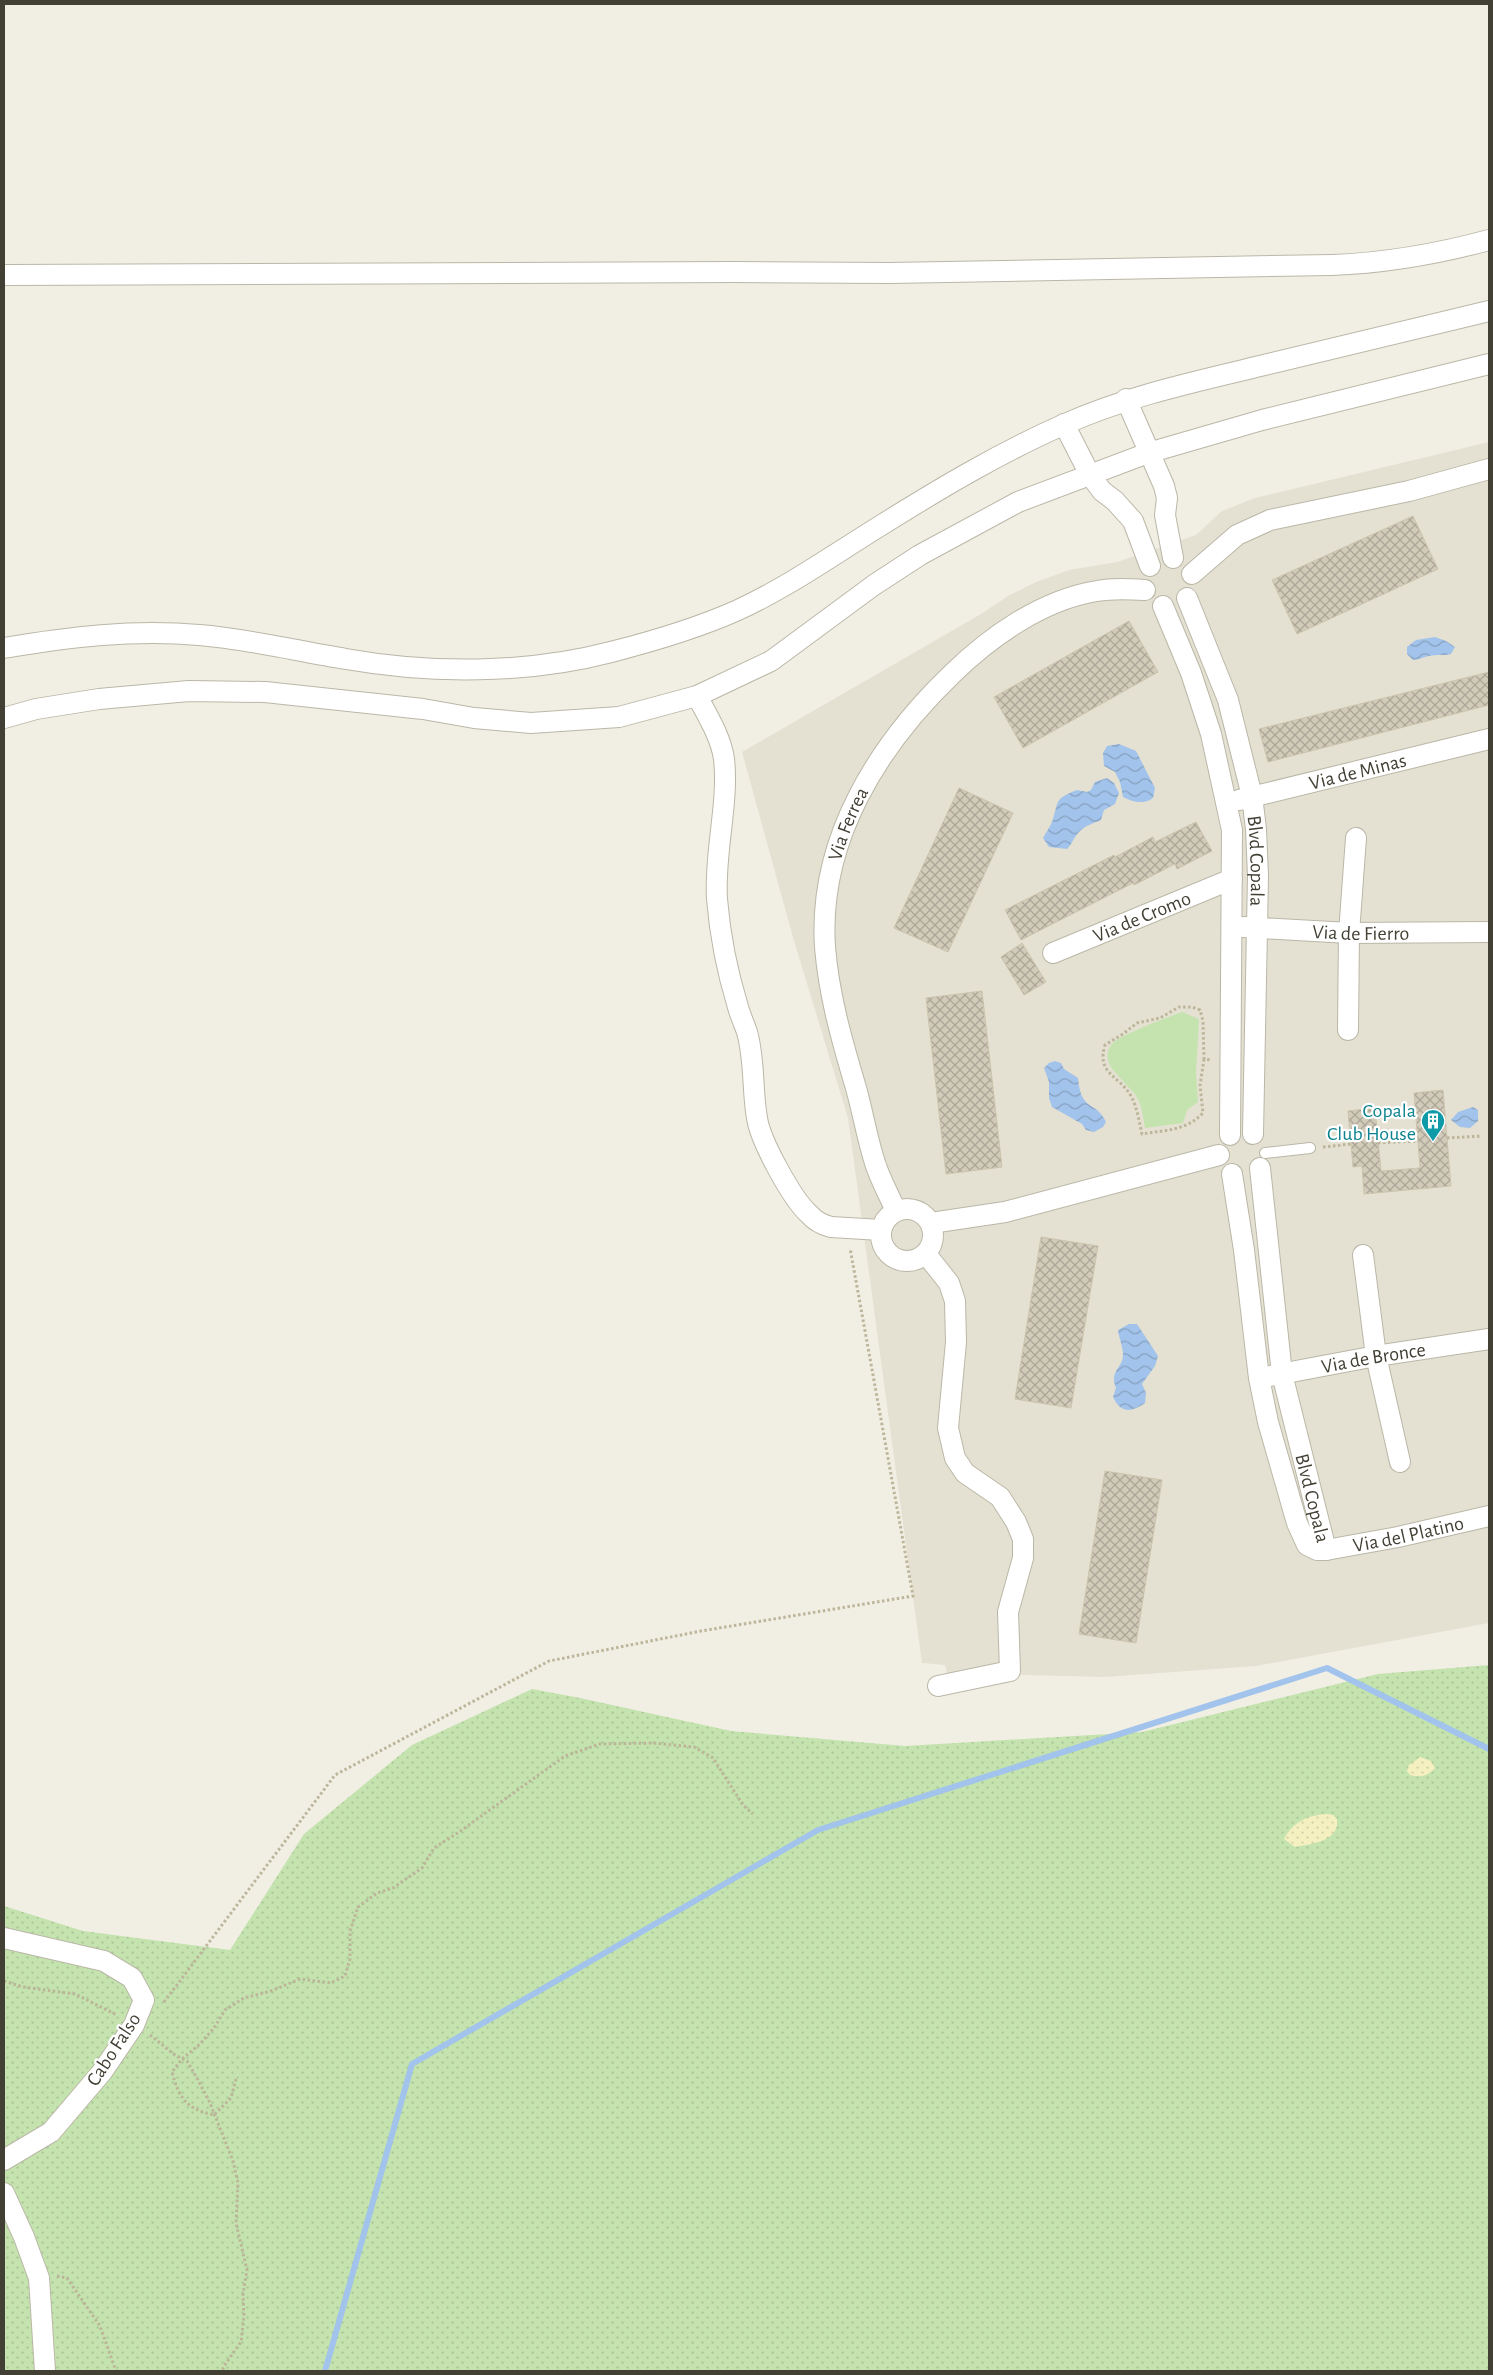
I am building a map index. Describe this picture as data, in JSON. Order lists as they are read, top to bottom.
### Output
{
  "streets": {
    "street": [
      "Via de Minas",
      "Via Ferrea",
      "Blvd Copala",
      "Via de Cromo",
      "Via de Fierro",
      "Via de Bronce",
      "Via del Platino",
      "Cabo Falso"
    ]
  },
  "crossings": [
    ["Via de Minas", "Blvd Copala"],
    ["Via Ferrea", "Blvd Copala"],
    ["Blvd Copala", "Via de Cromo"],
    ["Blvd Copala", "Via de Fierro"],
    ["Blvd Copala", "Via de Bronce"],
    ["Blvd Copala", "Via del Platino"]
  ],
  "places": {
    "building": ["Copala Club House"]
  }
}
